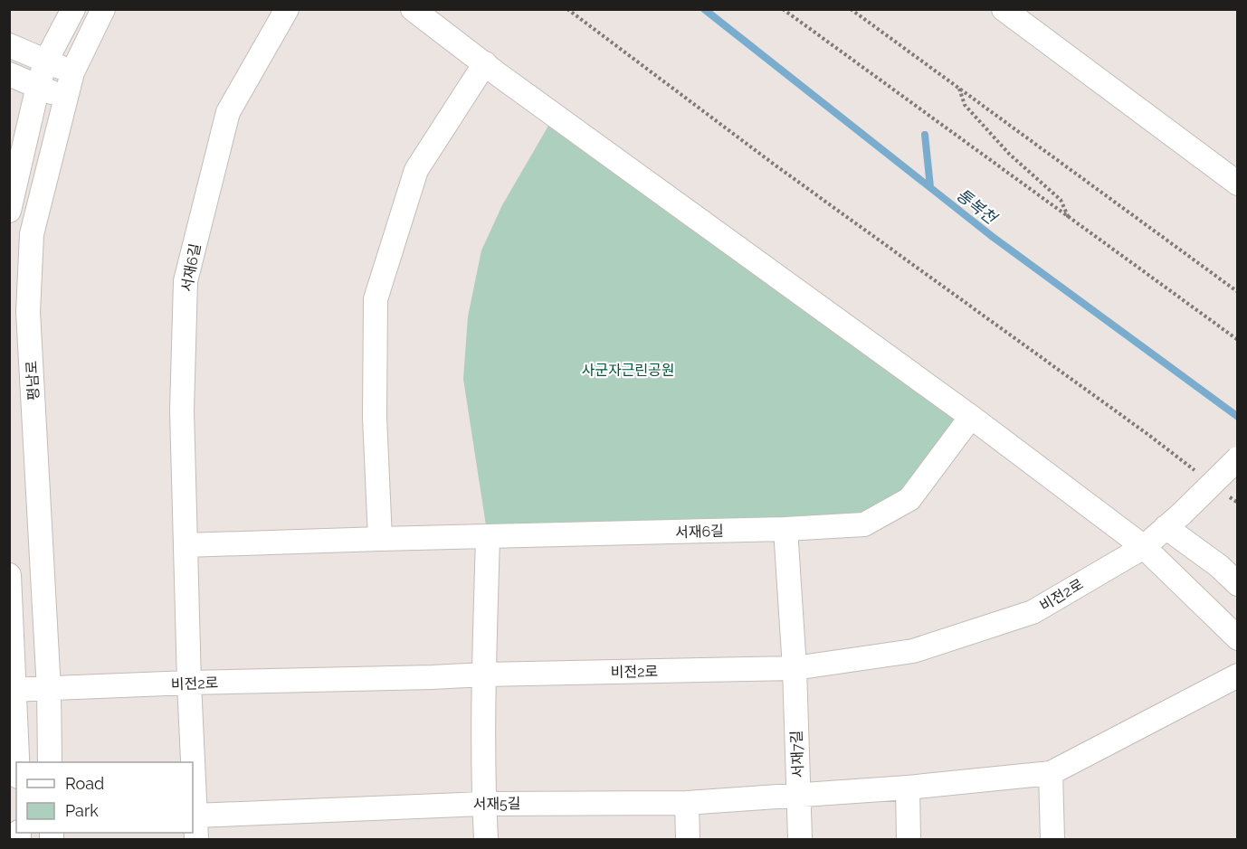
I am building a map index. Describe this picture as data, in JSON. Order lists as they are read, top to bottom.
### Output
{
  "streets": {
    "street": [
      "서재6길",
      "평남로",
      "비전2로",
      "서재7길",
      "서재5길"
    ]
  },
  "crossings": [
    ["서재6길", "비전2로"],
    ["서재6길", "서재7길"],
    ["평남로", "비전2로"],
    ["비전2로", "서재7길"],
    ["서재7길", "서재5길"]
  ],
  "water": ["통복천"],
  "parks": ["사군자근린공원"],
  "legend": ["Road", "Park"]
}
